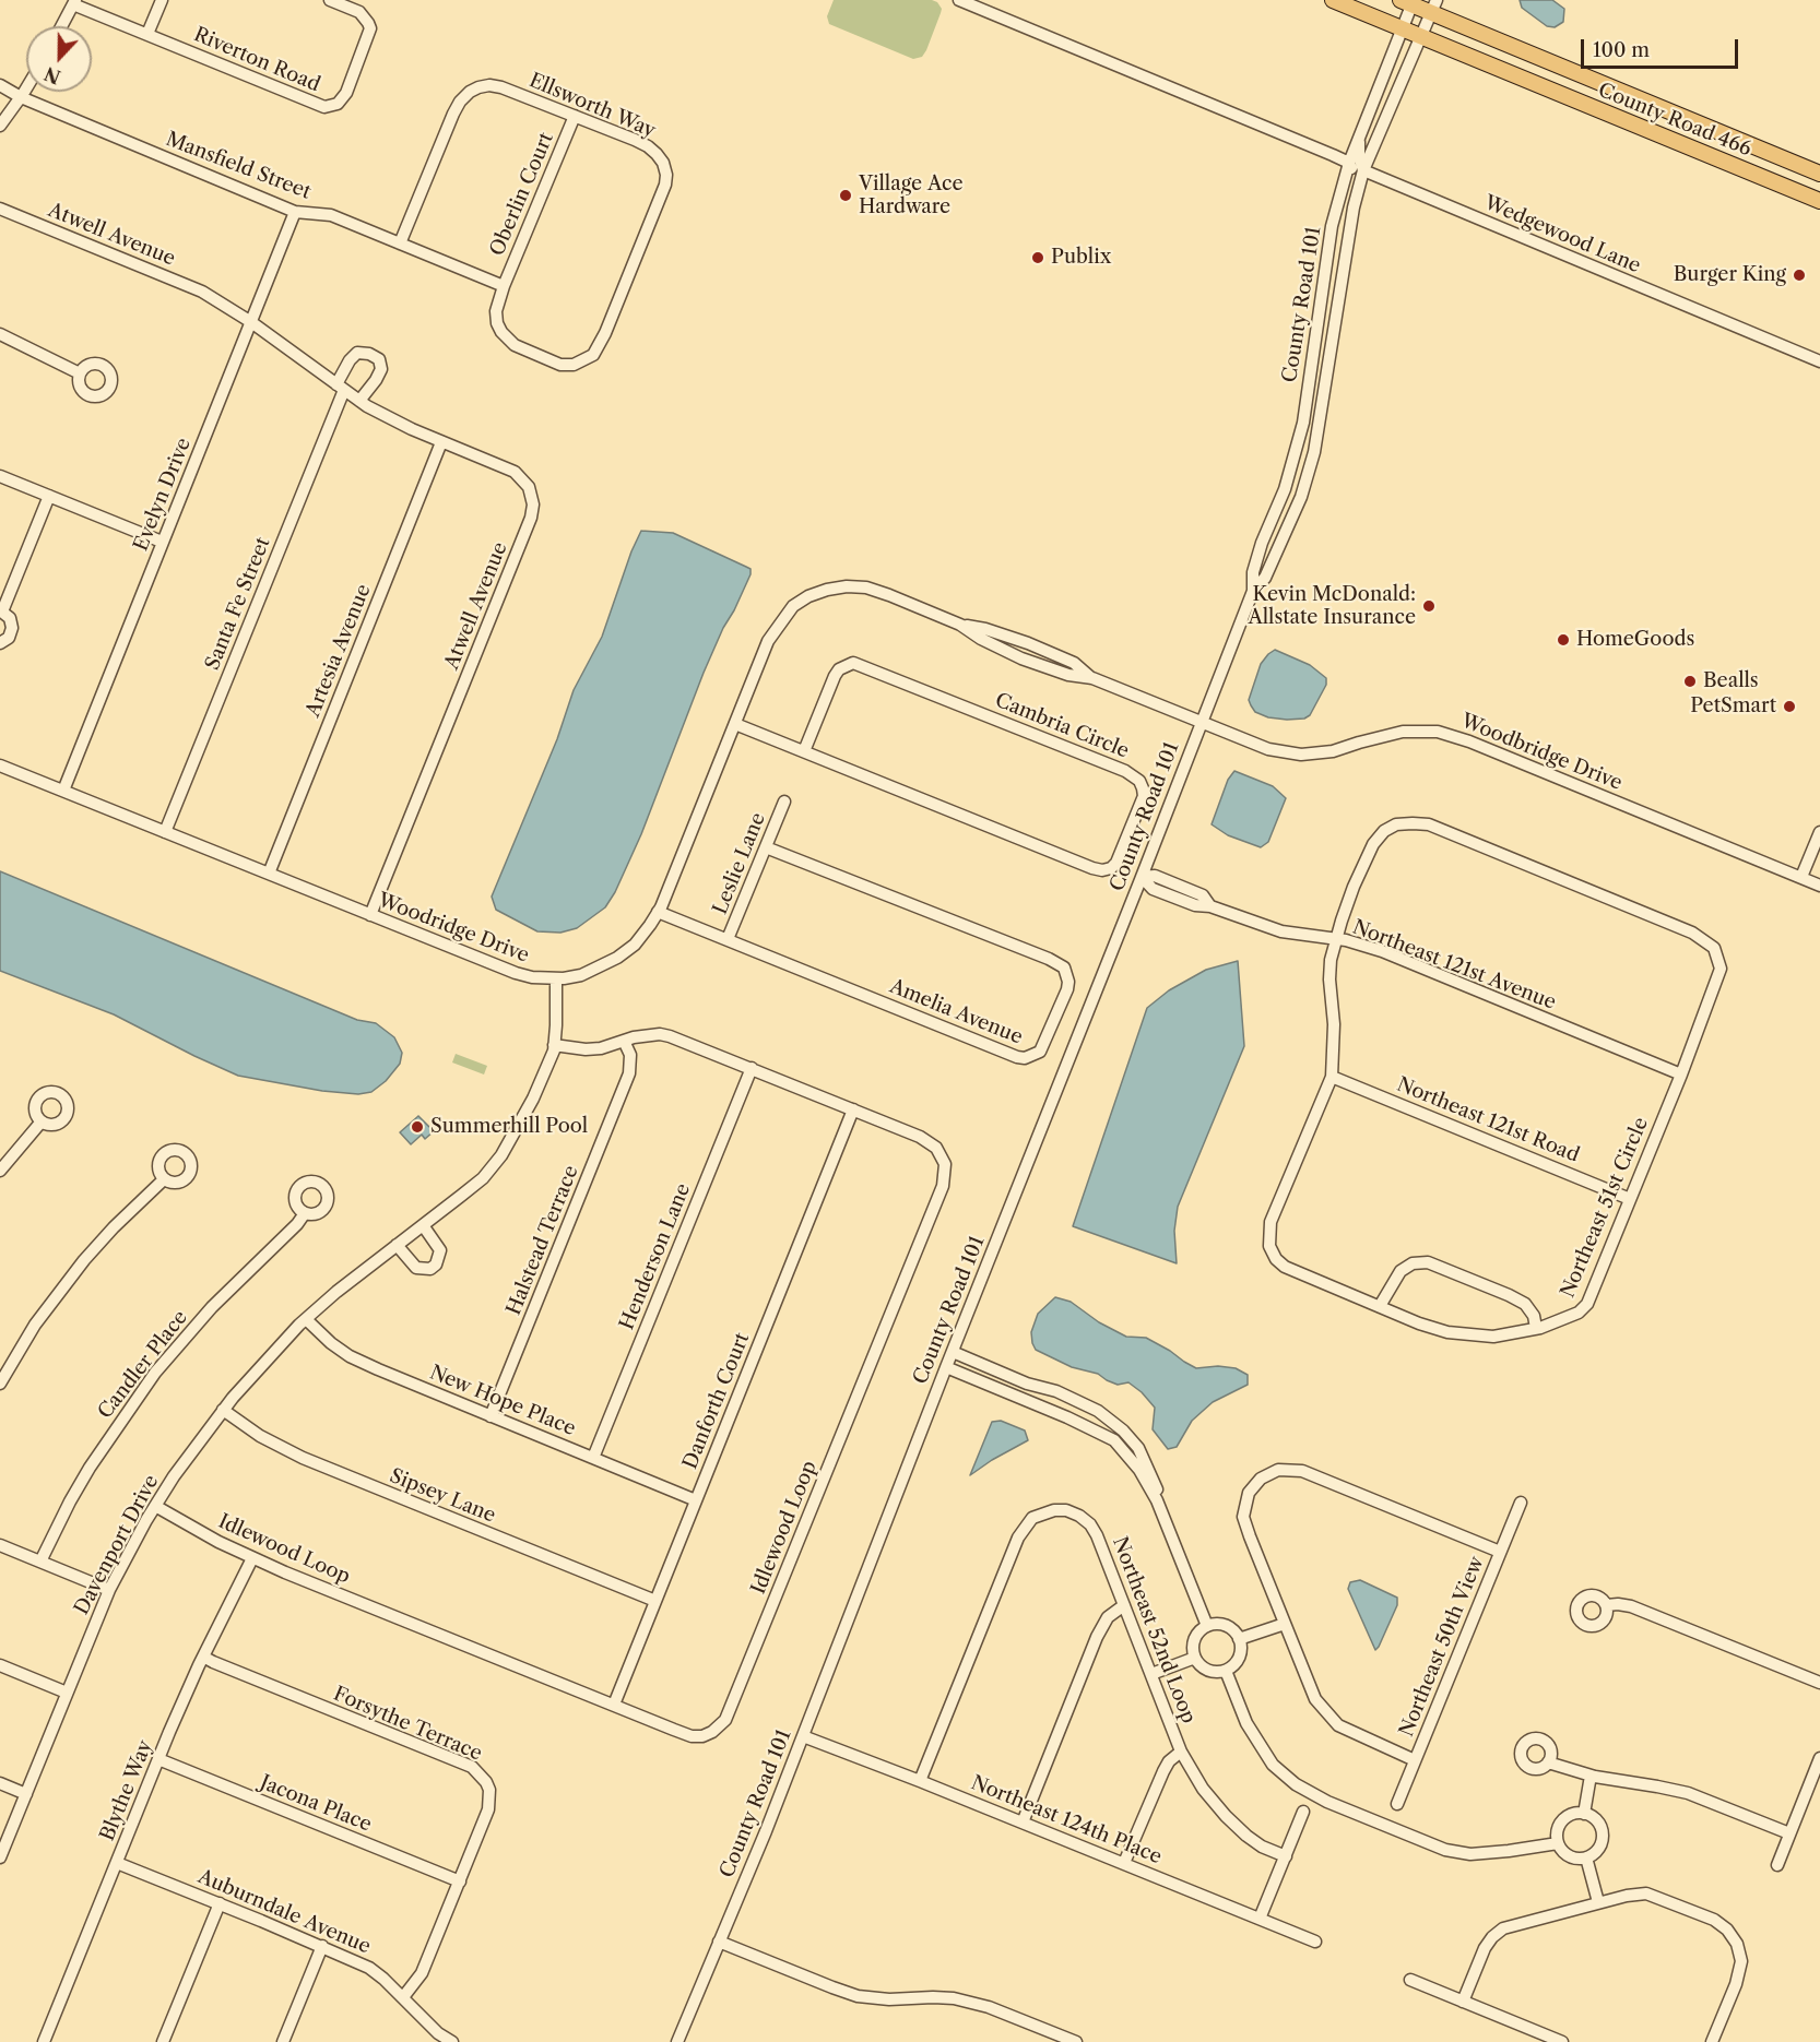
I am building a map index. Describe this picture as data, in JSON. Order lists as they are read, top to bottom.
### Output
{
  "streets": {
    "main road": ["County Road 466"],
    "street": [
      "Riverton Road",
      "Ellsworth Way",
      "Mansfield Street",
      "Oberlin Court",
      "Atwell Avenue",
      "Wedgewood Lane",
      "County Road 101",
      "Evelyn Drive",
      "Santa Fe Street",
      "Artesia Avenue",
      "Cambria Circle",
      "Woodbridge Drive",
      "Leslie Lane",
      "Woodridge Drive",
      "Northeast 121st Avenue",
      "Amelia Avenue",
      "Northeast 121st Road",
      "Northeast 51st Circle",
      "Halstead Terrace",
      "Henderson Lane",
      "Candler Place",
      "New Hope Place",
      "Danforth Court",
      "Sipsey Lane",
      "Idlewood Loop",
      "Davenport Drive",
      "Northeast 52nd Loop",
      "Northeast 50th View",
      "Forsythe Terrace",
      "Blythe Way",
      "Jacona Place",
      "Northeast 124th Place",
      "Auburndale Avenue"
    ]
  },
  "crossings": [
    ["Ellsworth Way", "Mansfield Street"],
    ["Ellsworth Way", "Oberlin Court"],
    ["County Road 466", "County Road 101"],
    ["Mansfield Street", "Oberlin Court"],
    ["Mansfield Street", "Evelyn Drive"],
    ["Atwell Avenue", "Evelyn Drive"],
    ["Atwell Avenue", "Santa Fe Street"],
    ["Atwell Avenue", "Artesia Avenue"],
    ["Atwell Avenue", "Woodridge Drive"],
    ["Wedgewood Lane", "County Road 101"],
    ["County Road 101", "Woodbridge Drive"],
    ["County Road 101", "Northeast 121st Avenue"],
    ["County Road 101", "Northeast 124th Place"],
    ["Evelyn Drive", "Woodridge Drive"],
    ["Santa Fe Street", "Woodridge Drive"],
    ["Artesia Avenue", "Woodridge Drive"],
    ["Cambria Circle", "Woodridge Drive"],
    ["Woodbridge Drive", "Woodridge Drive"],
    ["Leslie Lane", "Amelia Avenue"],
    ["Woodridge Drive", "Amelia Avenue"],
    ["Woodridge Drive", "Davenport Drive"],
    ["Northeast 121st Avenue", "Northeast 51st Circle"],
    ["Northeast 121st Road", "Northeast 51st Circle"],
    ["Halstead Terrace", "New Hope Place"],
    ["Halstead Terrace", "Idlewood Loop"],
    ["Henderson Lane", "New Hope Place"],
    ["Henderson Lane", "Idlewood Loop"],
    ["New Hope Place", "Danforth Court"],
    ["New Hope Place", "Davenport Drive"],
    ["Danforth Court", "Sipsey Lane"],
    ["Danforth Court", "Idlewood Loop"],
    ["Sipsey Lane", "Davenport Drive"],
    ["Idlewood Loop", "Davenport Drive"],
    ["Idlewood Loop", "Blythe Way"],
    ["Northeast 52nd Loop", "Northeast 124th Place"],
    ["Forsythe Terrace", "Blythe Way"],
    ["Forsythe Terrace", "Jacona Place"],
    ["Forsythe Terrace", "Auburndale Avenue"],
    ["Blythe Way", "Jacona Place"],
    ["Blythe Way", "Auburndale Avenue"]
  ],
  "places": [
    "Village Ace Hardware",
    "Publix",
    "Burger King",
    "Kevin McDonald: Allstate Insurance",
    "HomeGoods",
    "Bealls",
    "PetSmart",
    "Summerhill Pool"
  ],
  "scale_bar": "100 m",
  "north": "bottom"
}
